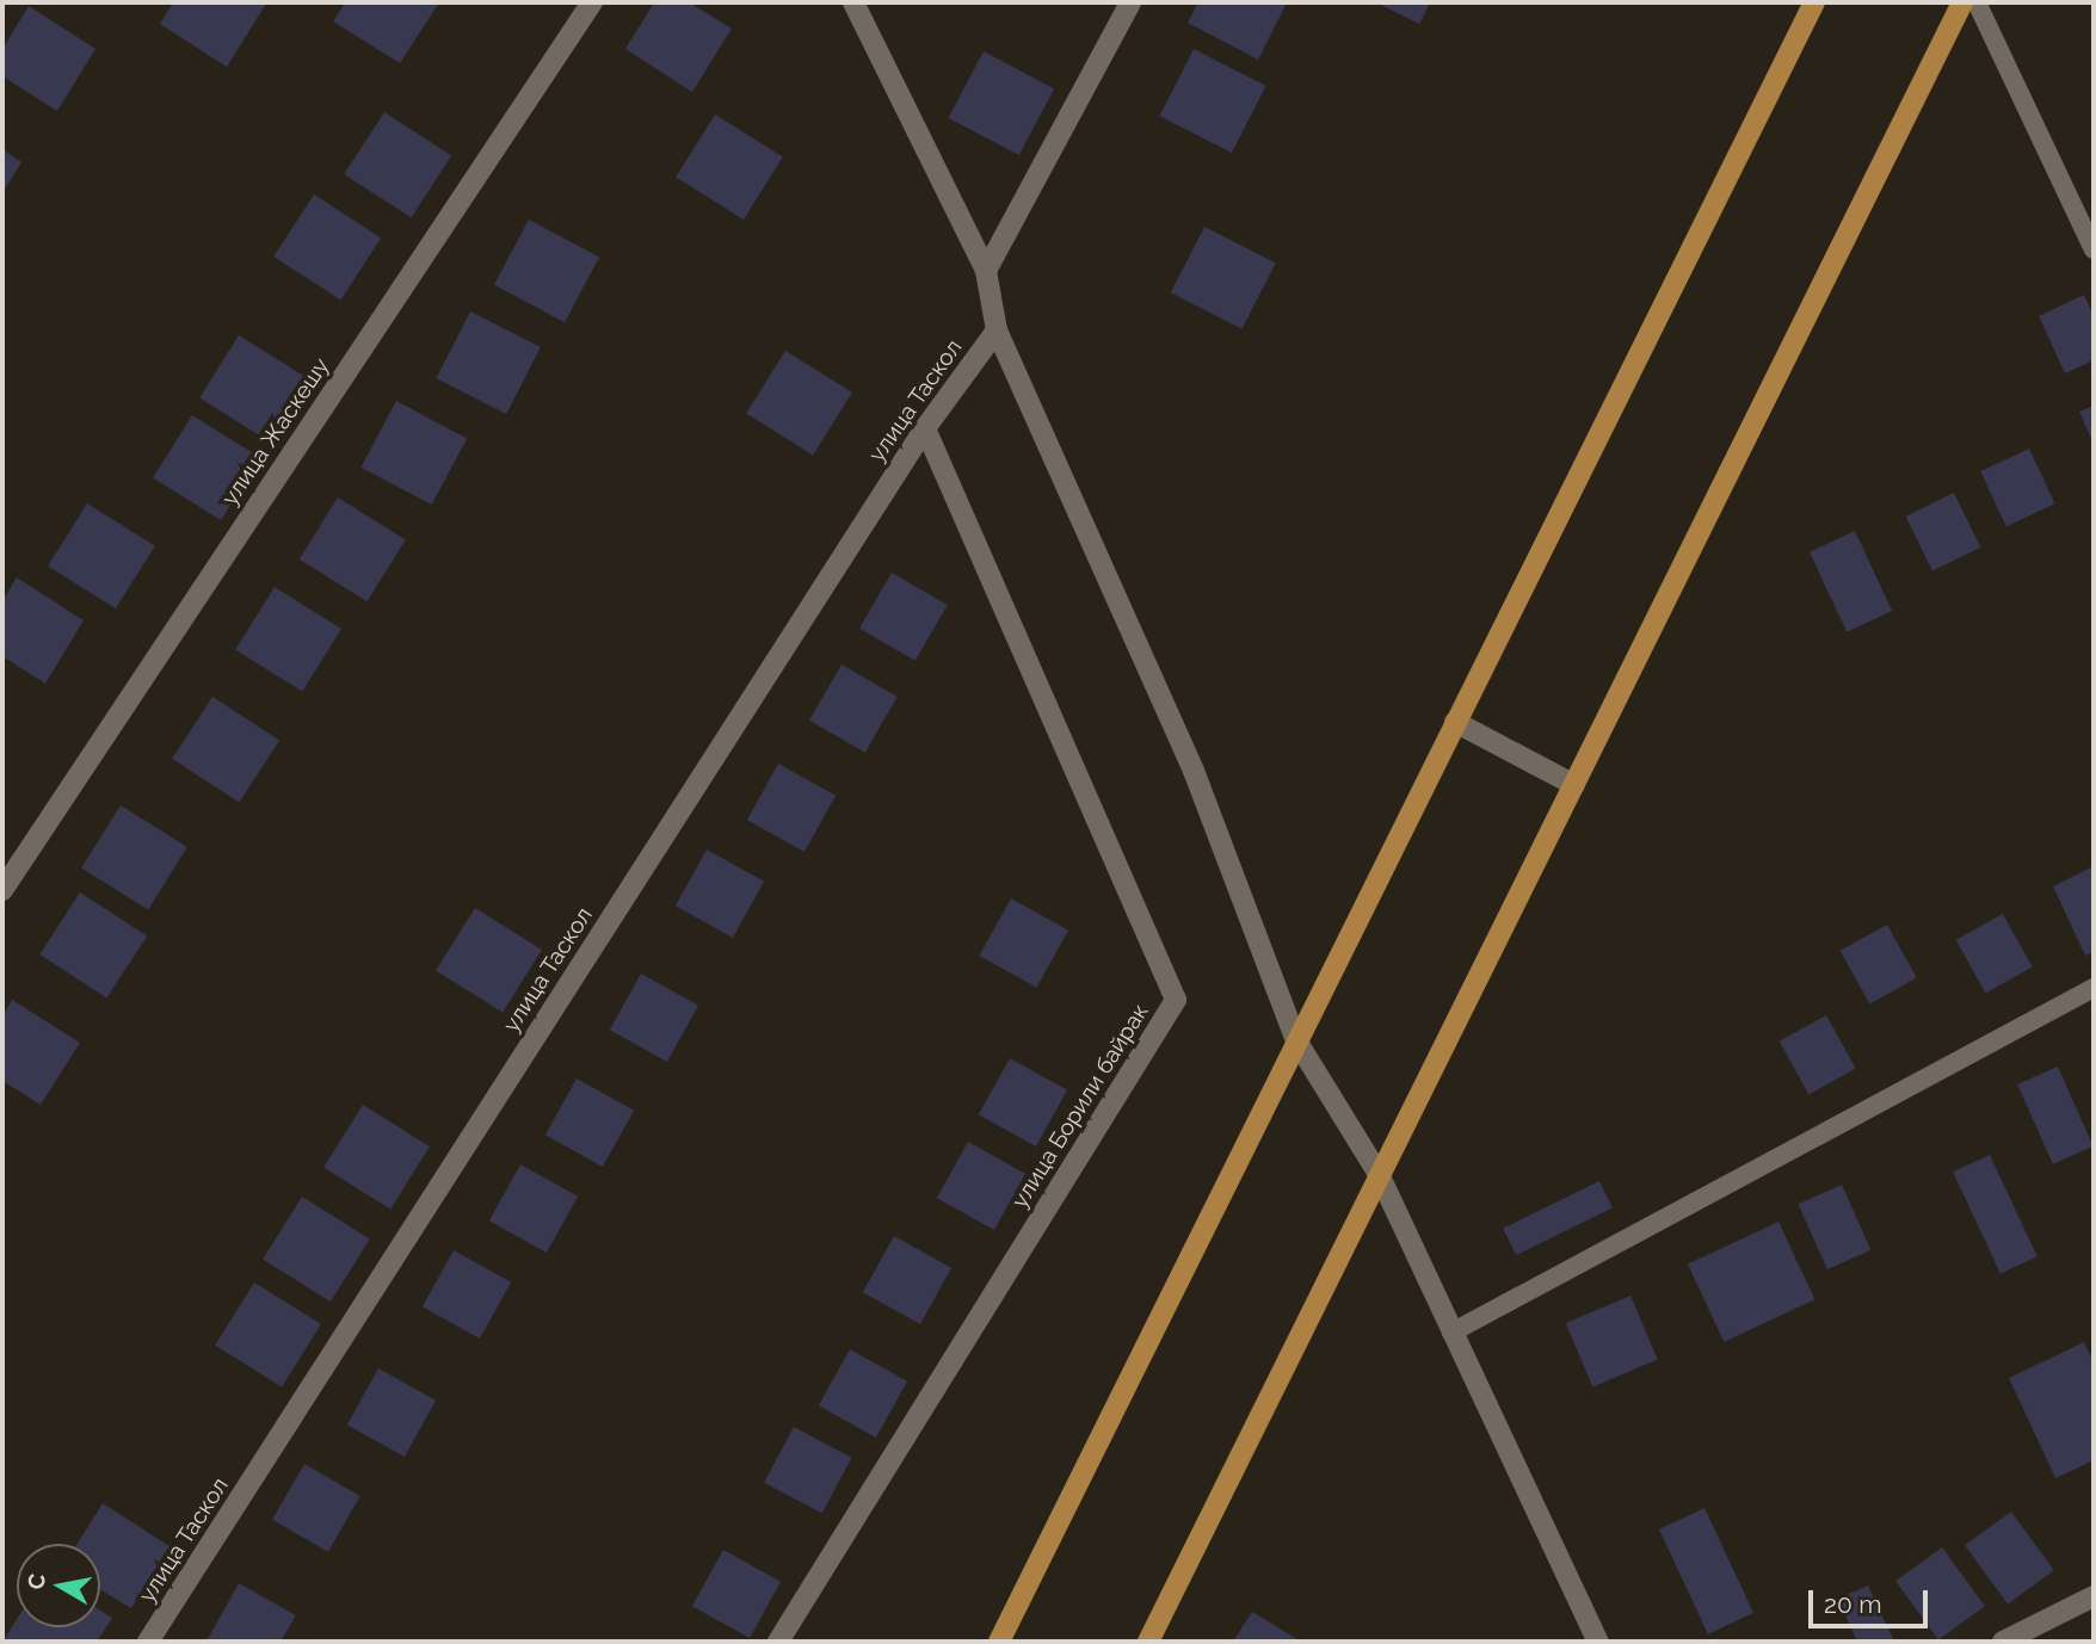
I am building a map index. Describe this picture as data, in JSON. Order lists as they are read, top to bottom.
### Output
{
  "streets": {
    "street": ["улица Таскол", "улица Жаскешу", "улица Борили байрак"]
  },
  "crossings": [
    ["улица Таскол", "улица Борили байрак"]
  ],
  "scale_bar": "20 m",
  "north": "left"
}
